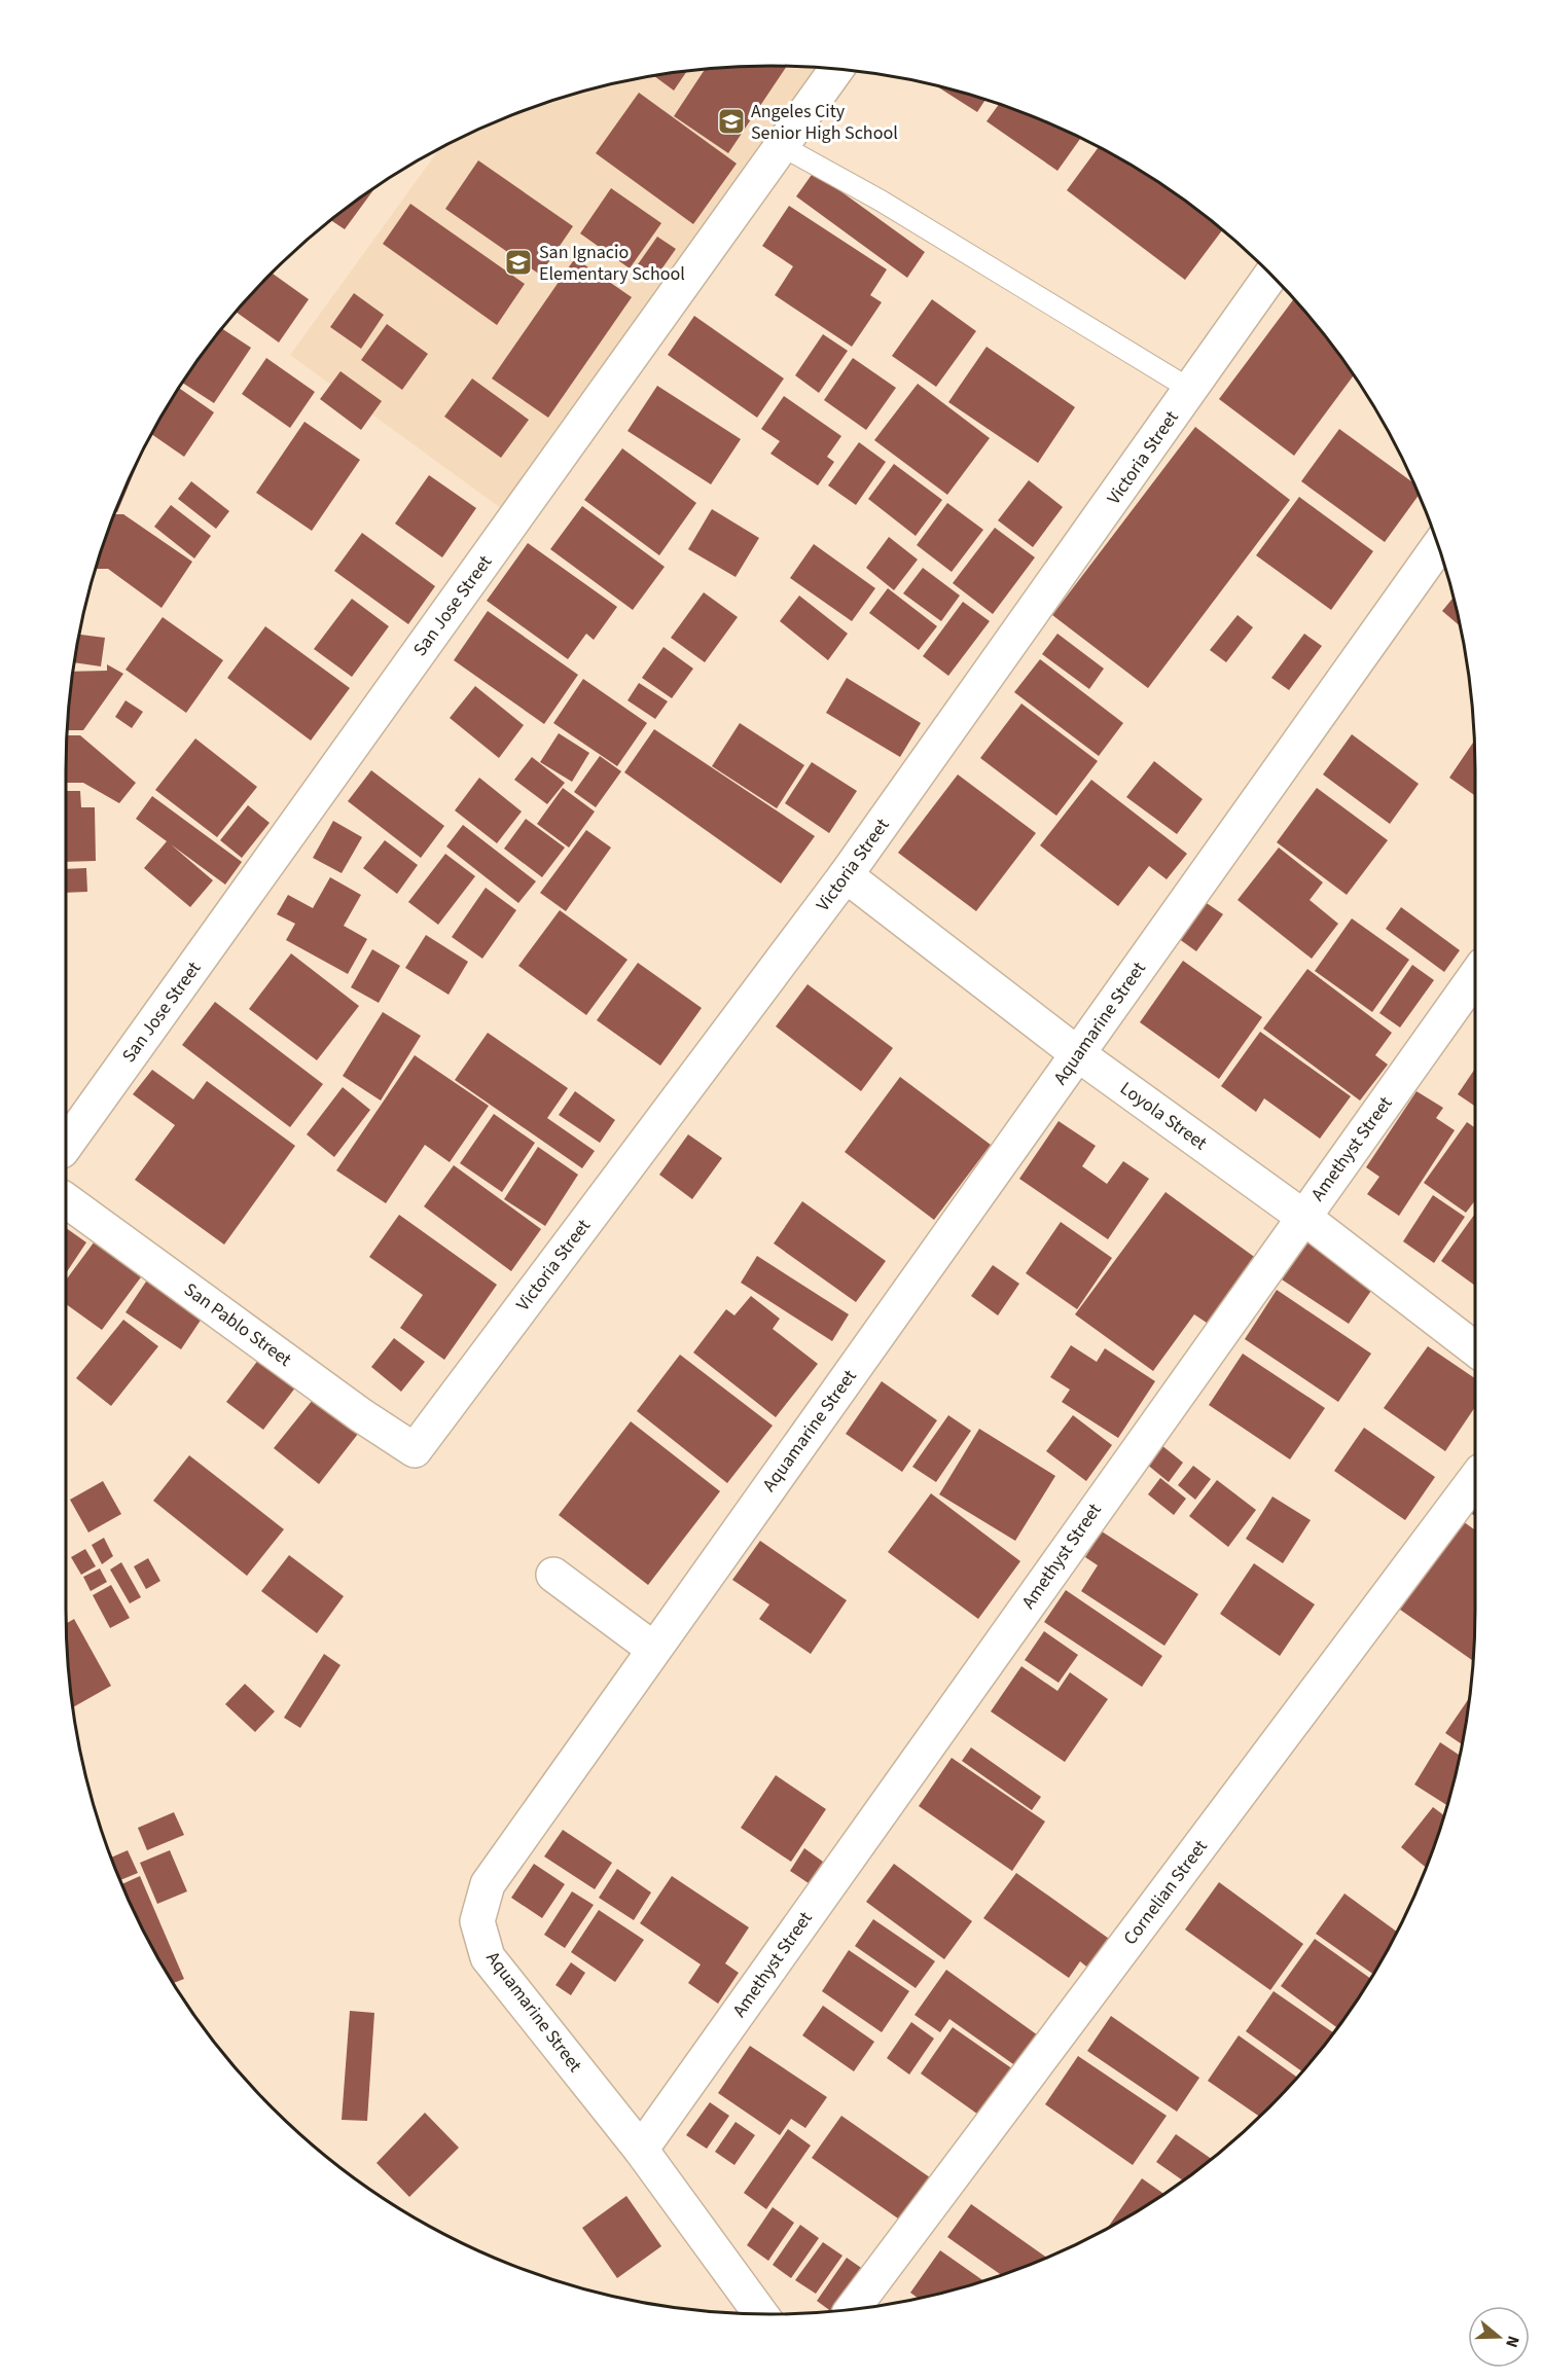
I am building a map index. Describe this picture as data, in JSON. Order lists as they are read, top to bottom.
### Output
{
  "streets": {
    "street": [
      "Victoria Street",
      "San Jose Street",
      "Aquamarine Street",
      "Loyola Street",
      "Amethyst Street",
      "San Pablo Street",
      "Cornelian Street"
    ]
  },
  "crossings": [
    ["Victoria Street", "Loyola Street"],
    ["Victoria Street", "San Pablo Street"],
    ["Aquamarine Street", "Loyola Street"],
    ["Aquamarine Street", "Amethyst Street"],
    ["Loyola Street", "Amethyst Street"]
  ],
  "places": {
    "school or university": ["Angeles City Senior High School", "San Ignacio Elementary School"]
  },
  "north": "right"
}
